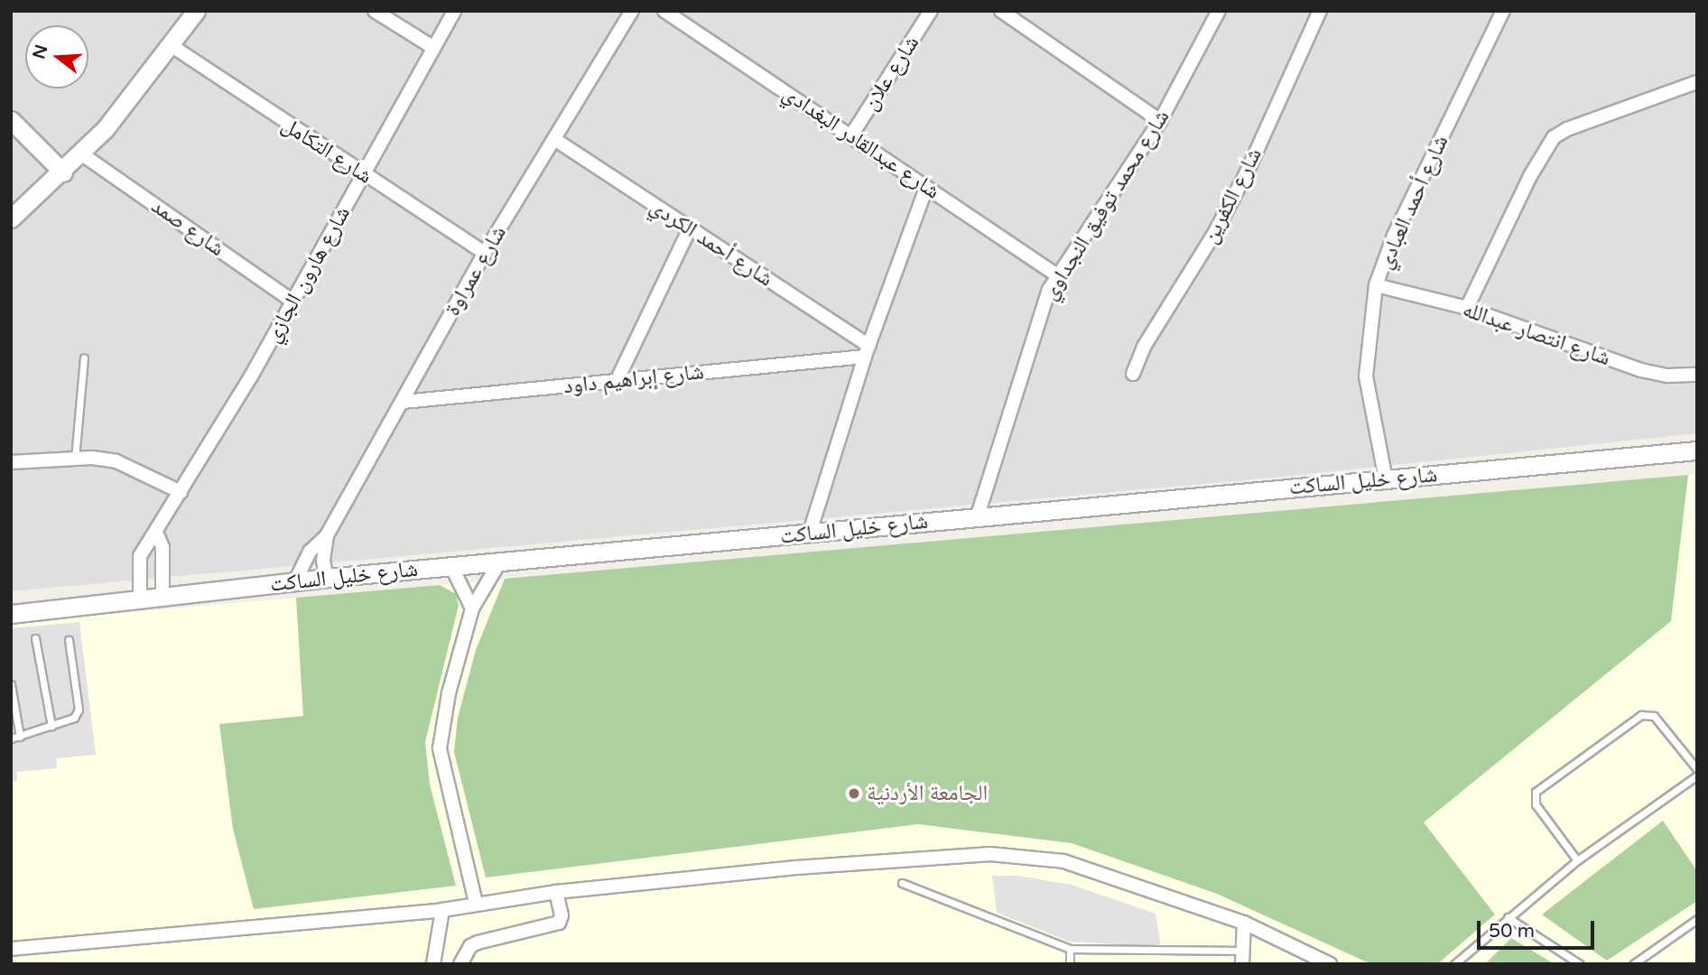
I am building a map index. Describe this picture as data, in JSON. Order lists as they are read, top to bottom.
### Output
{
  "streets": {
    "street": [
      "شارع علان",
      "شارع عبدالقادر البغدادي",
      "شارع التكامل",
      "شارع الكفرين",
      "شارع أحمد العبادي",
      "شارع محمد توفيق النجداوي",
      "شارع صمد",
      "شارع أحمد الكردي",
      "شارع عمراوة",
      "شارع هارون الجازي",
      "شارع انتصار عبدالله",
      "شارع إبراهيم داود",
      "شارع خليل الساكت"
    ]
  },
  "crossings": [
    ["شارع علان", "شارع عبدالقادر البغدادي"],
    ["شارع عبدالقادر البغدادي", "شارع محمد توفيق النجداوي"],
    ["شارع التكامل", "شارع عمراوة"],
    ["شارع التكامل", "شارع هارون الجازي"],
    ["شارع أحمد العبادي", "شارع انتصار عبدالله"],
    ["شارع أحمد العبادي", "شارع خليل الساكت"],
    ["شارع محمد توفيق النجداوي", "شارع خليل الساكت"],
    ["شارع صمد", "شارع هارون الجازي"],
    ["شارع أحمد الكردي", "شارع عمراوة"],
    ["شارع أحمد الكردي", "شارع إبراهيم داود"],
    ["شارع عمراوة", "شارع إبراهيم داود"],
    ["شارع عمراوة", "شارع خليل الساكت"],
    ["شارع هارون الجازي", "شارع خليل الساكت"]
  ],
  "places": ["الجامعة الأردنية"],
  "scale_bar": "50 m",
  "north": "left"
}
